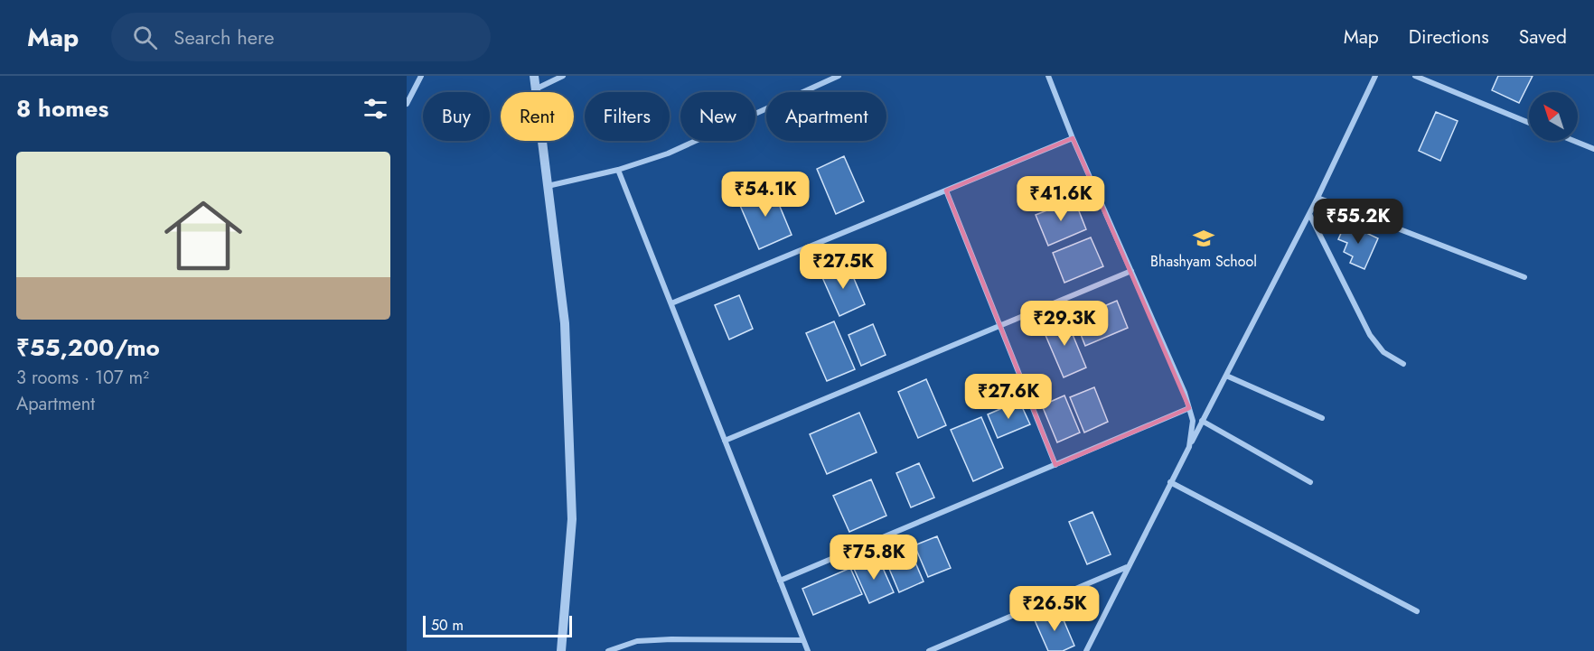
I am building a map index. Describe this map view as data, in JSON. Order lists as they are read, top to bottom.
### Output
{
  "places": {
    "school or university": ["Bhashyam School"]
  },
  "scale_bar": "50 m",
  "north": "top left",
  "page": {
    "header": "Map",
    "search": "Search here",
    "nav": ["Map", "Directions", "Saved"],
    "heading": "8 homes",
    "chip": [
      "Buy",
      "Rent",
      "Filters",
      "New",
      "Apartment"
    ],
    "list": [
      {
        "name": "₹55,200/mo",
        "note": "3 rooms · 107 m² · Apartment"
      }
    ],
    "price": [
      "₹54.1K",
      "₹41.6K",
      "₹55.2K",
      "₹27.5K",
      "₹29.3K",
      "₹27.6K",
      "₹75.8K",
      "₹26.5K"
    ],
    "scale": "50 m"
  }
}
